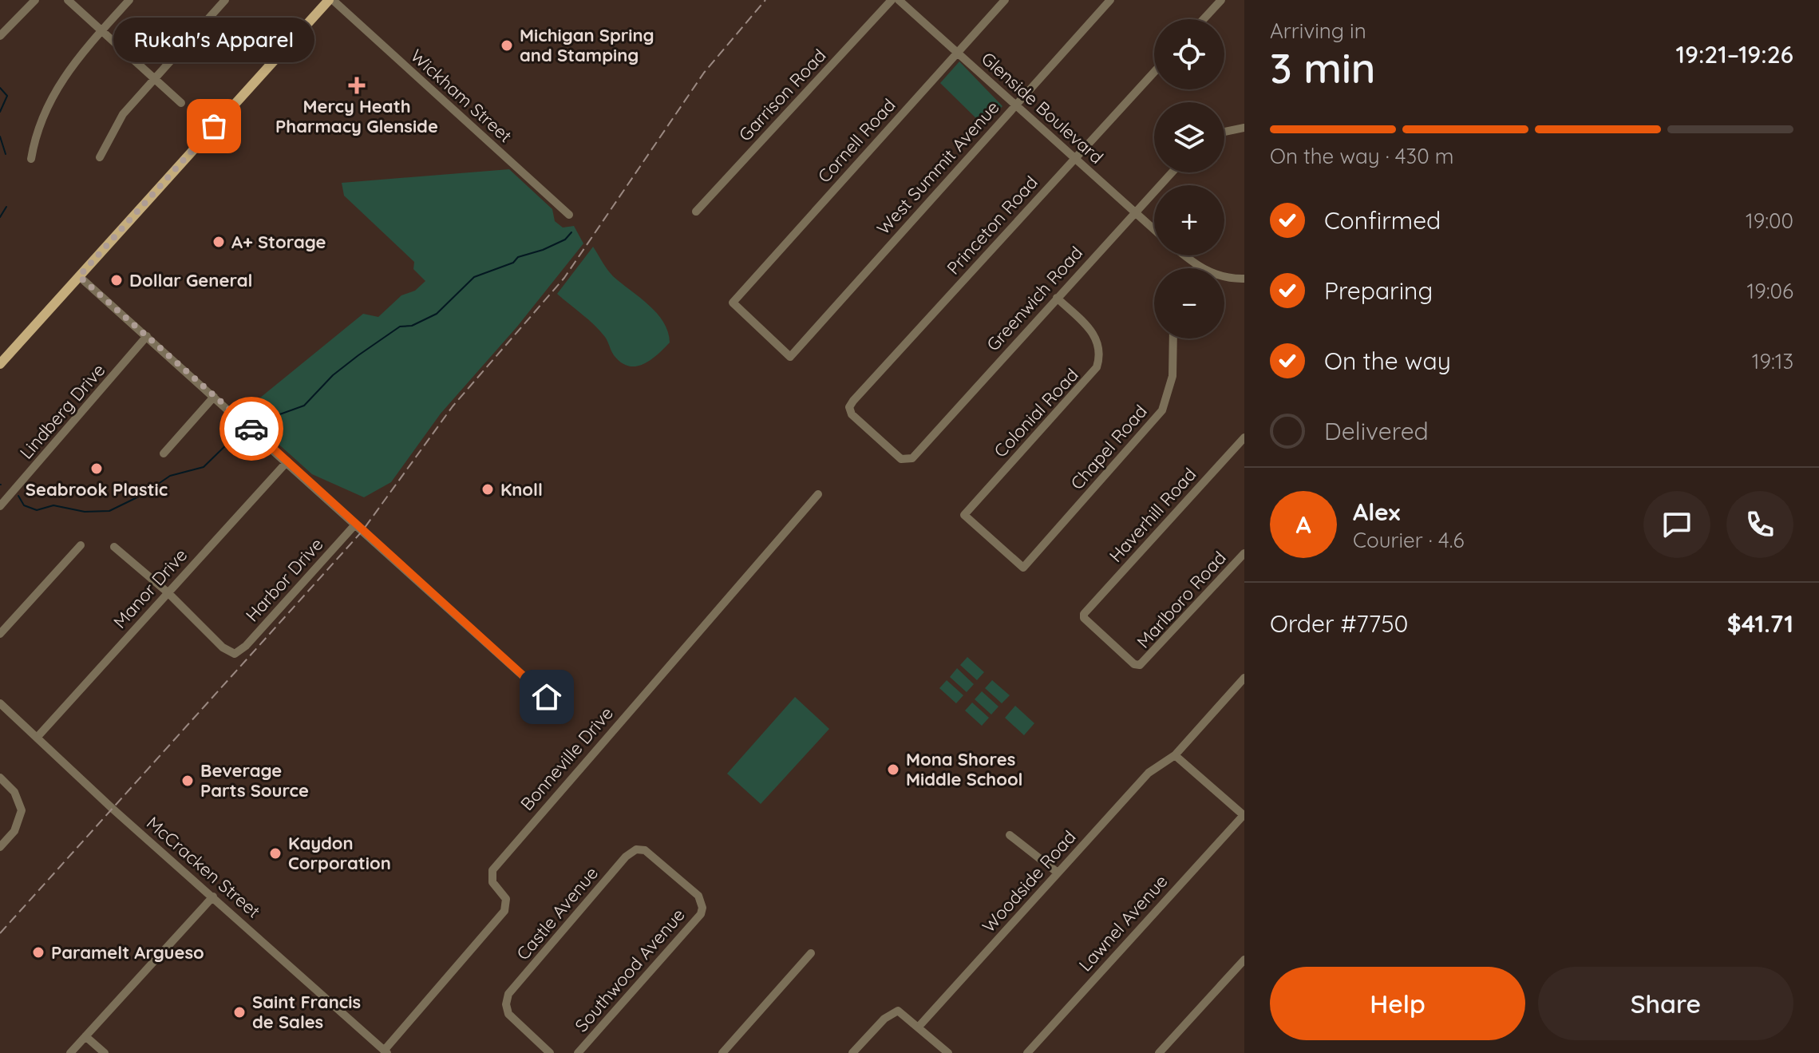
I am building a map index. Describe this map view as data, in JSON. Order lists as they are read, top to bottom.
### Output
{
  "streets": {
    "street": [
      "Garrison Road",
      "Wickham Street",
      "Glenside Boulevard",
      "Cornell Road",
      "West Summit Avenue",
      "Princeton Road",
      "Greenwich Road",
      "Lindberg Drive",
      "Colonial Road",
      "Chapel Road",
      "Haverhill Road",
      "Harbor Drive",
      "Manor Drive",
      "Marlboro Road",
      "Bonneville Drive",
      "McCracken Street",
      "Woodside Road",
      "Castle Avenue",
      "Lawnel Avenue",
      "Southwood Avenue"
    ]
  },
  "crossings": [
    ["Glenside Boulevard", "Cornell Road"],
    ["Glenside Boulevard", "West Summit Avenue"],
    ["Glenside Boulevard", "Princeton Road"],
    ["Glenside Boulevard", "Greenwich Road"],
    ["Cornell Road", "West Summit Avenue"],
    ["Princeton Road", "Greenwich Road"],
    ["Greenwich Road", "Colonial Road"],
    ["Colonial Road", "Chapel Road"],
    ["Haverhill Road", "Marlboro Road"],
    ["Harbor Drive", "Manor Drive"],
    ["Manor Drive", "McCracken Street"],
    ["Bonneville Drive", "McCracken Street"],
    ["Castle Avenue", "Southwood Avenue"]
  ],
  "places": {
    "other": [
      "Michigan Spring and Stamping",
      "Rukah's Apparel",
      "A+ Storage",
      "Dollar General",
      "Seabrook Plastic",
      "Knoll",
      "Mona Shores Middle School",
      "Beverage Parts Source",
      "Kaydon Corporation",
      "Paramelt Argueso",
      "Saint Francis de Sales"
    ],
    "health": ["Mercy Heath Pharmacy Glenside"]
  },
  "page": {
    "heading": ["3 min", "Arriving in", "19:21–19:26"],
    "panel": [
      "Alex",
      "Courier · 4.6",
      "Order #7750",
      "$41.71"
    ],
    "bubble": "Rukah's Apparel",
    "map_buttons": ["+", "−"],
    "bar": "On the way · 430 m",
    "list": [
      ["Confirmed", "19:00"],
      ["Preparing", "19:06"],
      ["On the way", "19:13"],
      "Delivered"
    ],
    "round": "A",
    "buttons": ["Help", "Share"]
  }
}
